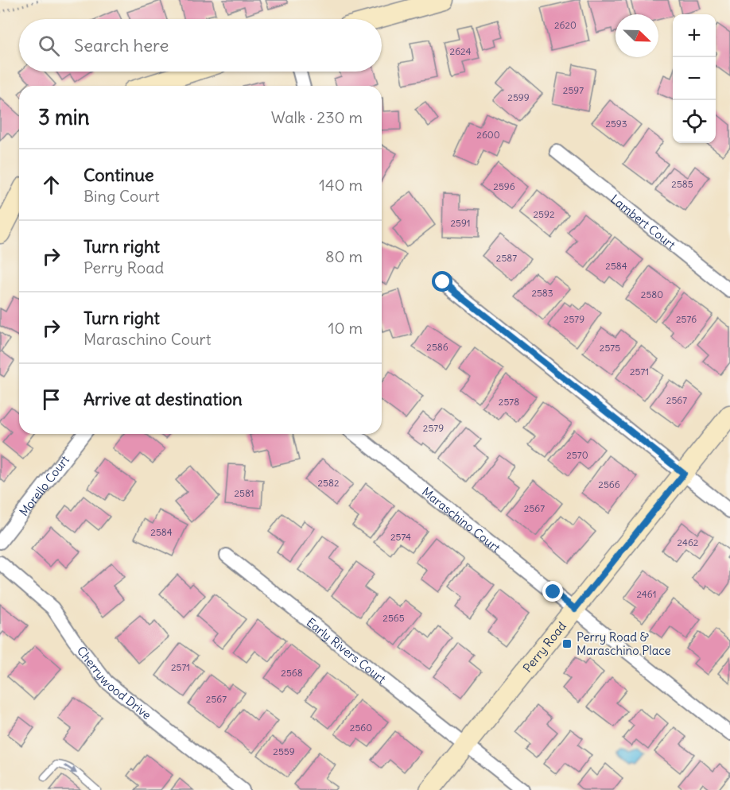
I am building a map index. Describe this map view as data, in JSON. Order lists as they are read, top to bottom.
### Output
{
  "streets": {
    "street": [
      "Lambert Court",
      "Morello Court",
      "Maraschino Court",
      "Perry Road",
      "Early Rivers Court",
      "Cherrywood Drive"
    ]
  },
  "crossings": [
    ["Maraschino Court", "Perry Road"],
    ["Perry Road", "Early Rivers Court"]
  ],
  "places": {
    "transit": ["Perry Road & Maraschino Place"]
  },
  "house_numbers": [
    "2620",
    "2624",
    "2597",
    "2599",
    "2593",
    "2600",
    "2585",
    "2596",
    "2592",
    "2591",
    "2587",
    "2584",
    "2583",
    "2580",
    "2579",
    "2576",
    "2586",
    "2575",
    "2571",
    "2567",
    "2578",
    "2579",
    "2570",
    "2582",
    "2566",
    "2581",
    "2567",
    "2584",
    "2574",
    "2462",
    "2461",
    "2565",
    "2571",
    "2568",
    "2567",
    "2560",
    "2559"
  ],
  "north": "bottom right",
  "page": {
    "map_buttons": ["+", "−"],
    "search": "Search here",
    "heading": ["3 min", "Walk · 230 m"],
    "list": [
      ["Continue", "Bing Court", "140 m"],
      ["Turn right", "Perry Road", "80 m"],
      ["Turn right", "Maraschino Court", "10 m"],
      "Arrive at destination"
    ]
  }
}
